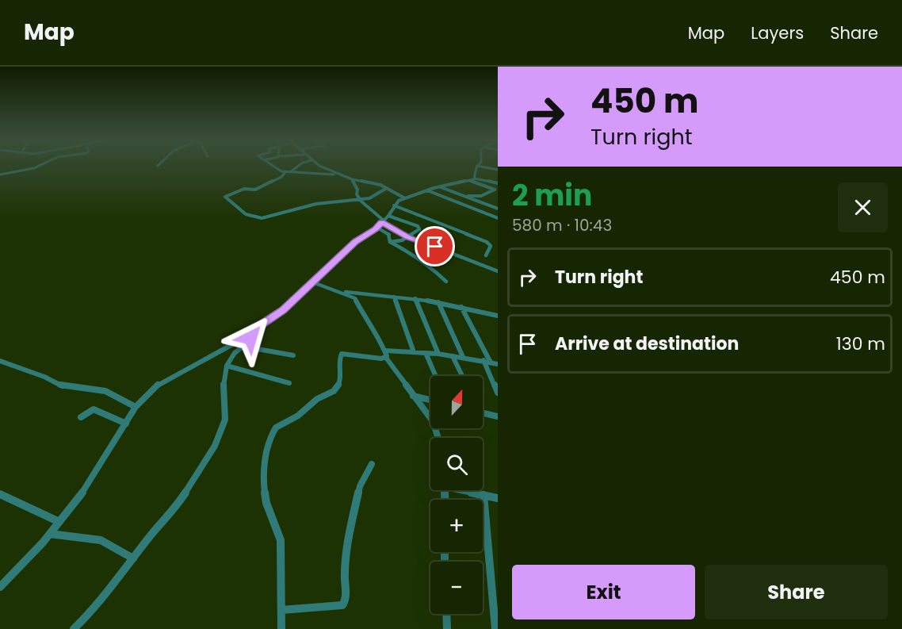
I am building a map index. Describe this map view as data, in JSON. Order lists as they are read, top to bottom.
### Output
{
  "north": "top",
  "page": {
    "header": "Map",
    "nav": ["Map", "Layers", "Share"],
    "turn": ["450 m", "Turn right"],
    "heading": ["2 min", "580 m · 10:43"],
    "list": [
      {
        "name": "Turn right",
        "value": "450 m"
      },
      {
        "name": "Arrive at destination",
        "value": "130 m"
      }
    ],
    "map_buttons": ["+", "−"],
    "buttons": ["Exit", "Share"]
  }
}
